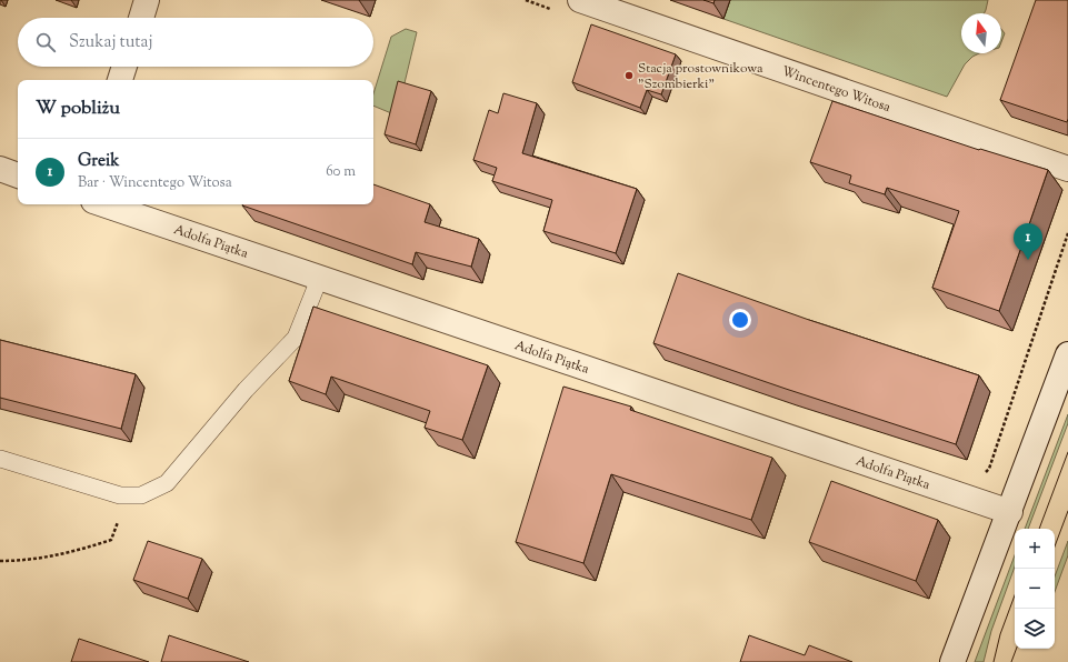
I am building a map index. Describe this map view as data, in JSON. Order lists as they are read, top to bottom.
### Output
{
  "streets": {
    "street": ["Wincentego Witosa", "Adolfa Piątka"]
  },
  "places": ["Stacja prostownikowa \"Szombierki\""],
  "north": "top",
  "page": {
    "search": "Szukaj tutaj",
    "heading": "W pobliżu",
    "list": [
      {
        "mark": "1",
        "name": "Greik",
        "note": "Bar · Wincentego Witosa",
        "value": "60 m"
      }
    ],
    "pins": "1",
    "map_buttons": ["+", "−"]
  }
}
